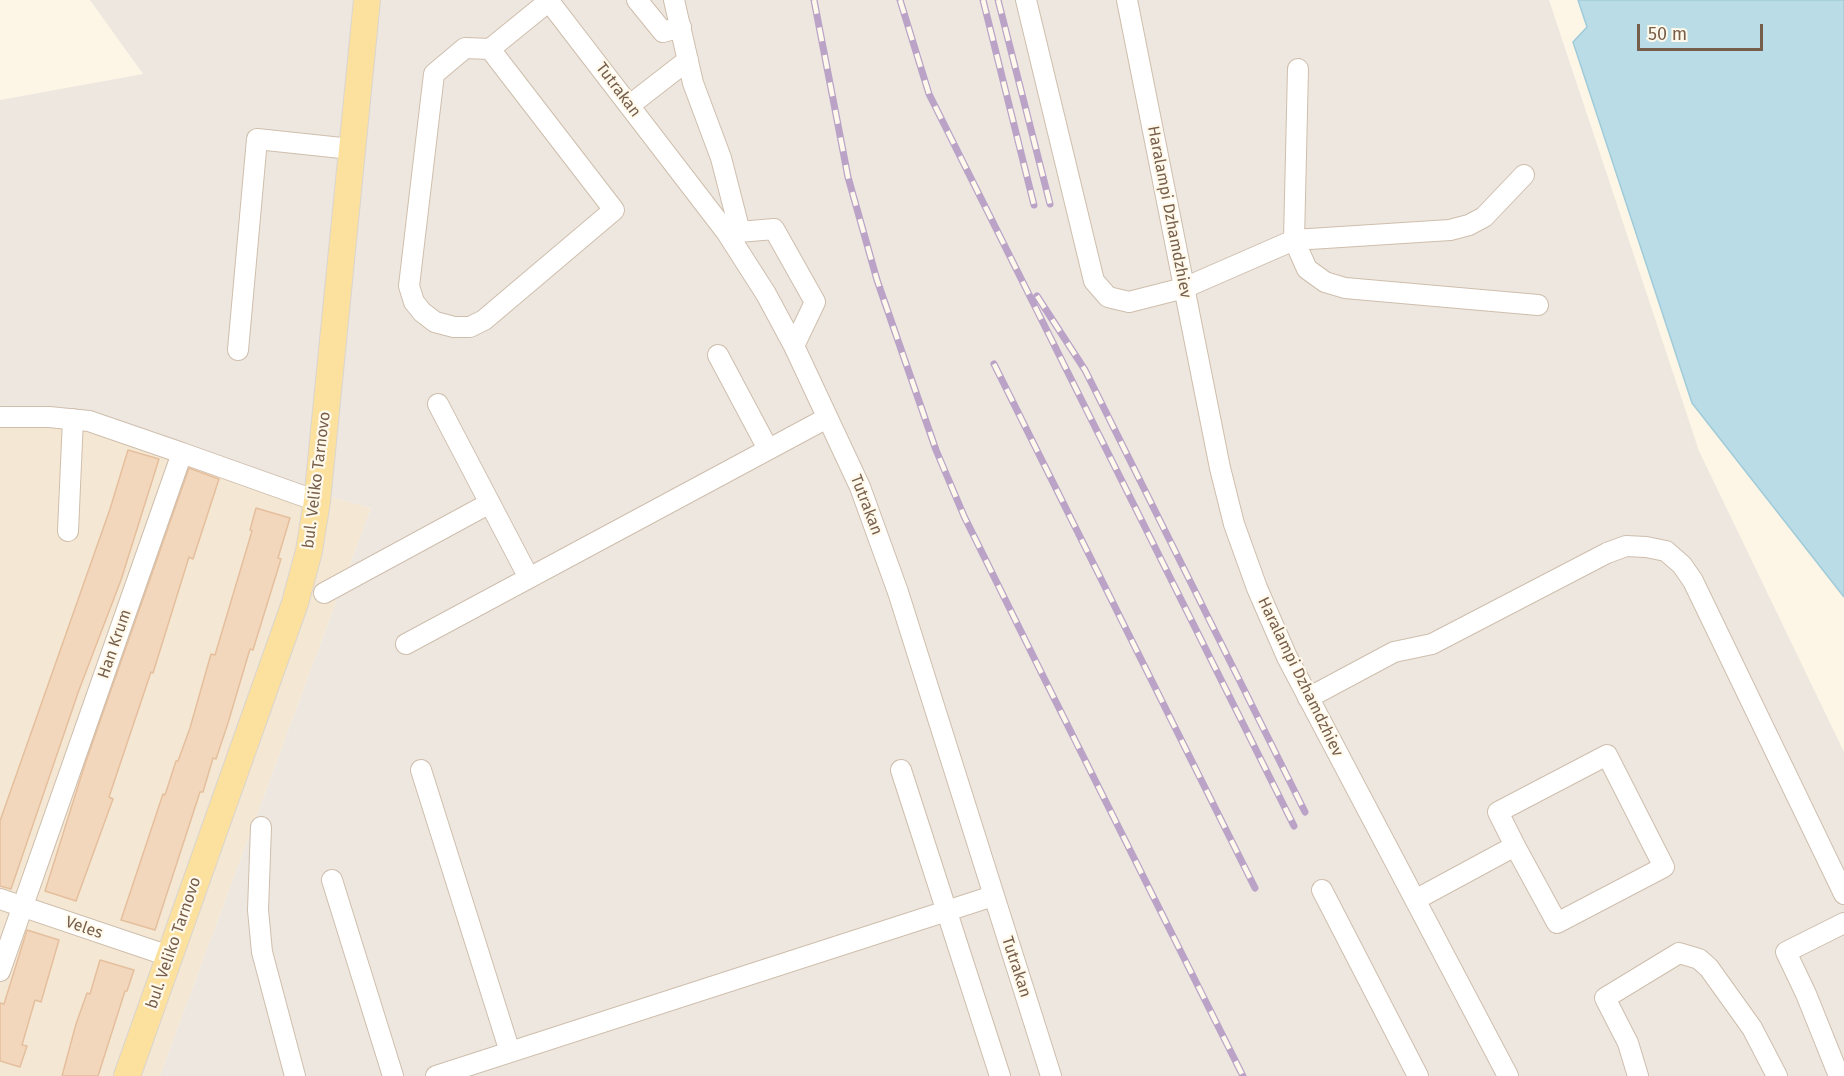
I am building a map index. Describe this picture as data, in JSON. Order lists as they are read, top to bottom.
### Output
{
  "streets": {
    "main road": ["bul. Veliko Tarnovo"],
    "street": [
      "Tutrakan",
      "Haralampi Dzhamdzhiev",
      "Han Krum",
      "Veles"
    ]
  },
  "crossings": [
    ["bul. Veliko Tarnovo", "Veles"],
    ["Han Krum", "Veles"]
  ],
  "scale_bar": "50 m"
}
